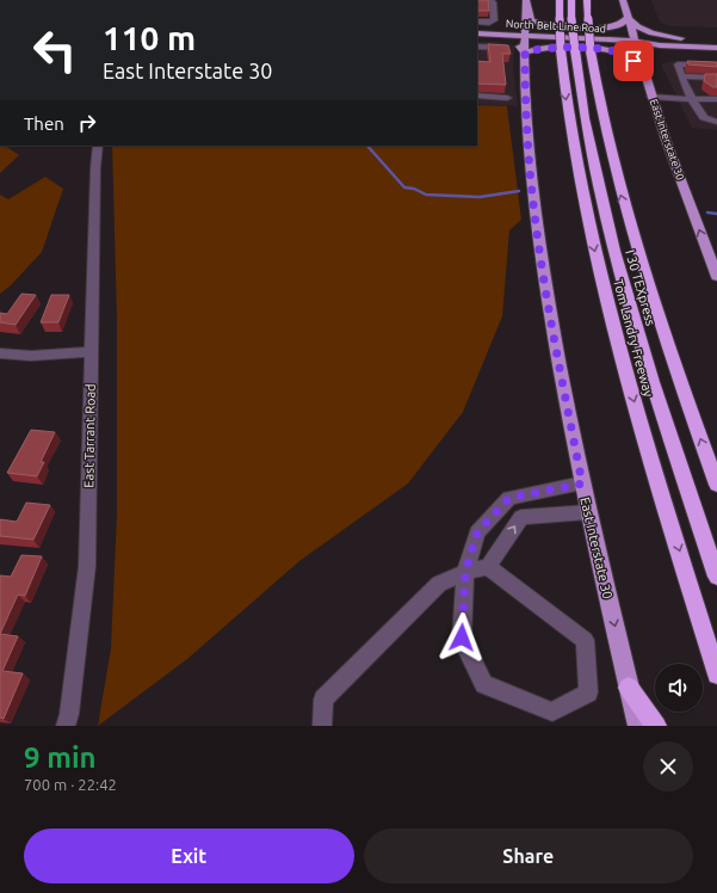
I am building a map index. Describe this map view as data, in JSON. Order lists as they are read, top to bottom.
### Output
{
  "streets": {
    "highway": ["I 30 TEXpress", "Tom Landry Freeway"],
    "main road": ["North Belt Line Road", "East Interstate 30"],
    "street": ["East Tarrant Road"]
  },
  "crossings": [
    ["North Belt Line Road", "East Interstate 30"],
    ["I 30 TEXpress", "Tom Landry Freeway"]
  ],
  "page": {
    "turn": ["110 m", "East Interstate 30"],
    "then": "Then",
    "heading": ["9 min", "700 m · 22:42"],
    "buttons": ["Exit", "Share"]
  }
}
